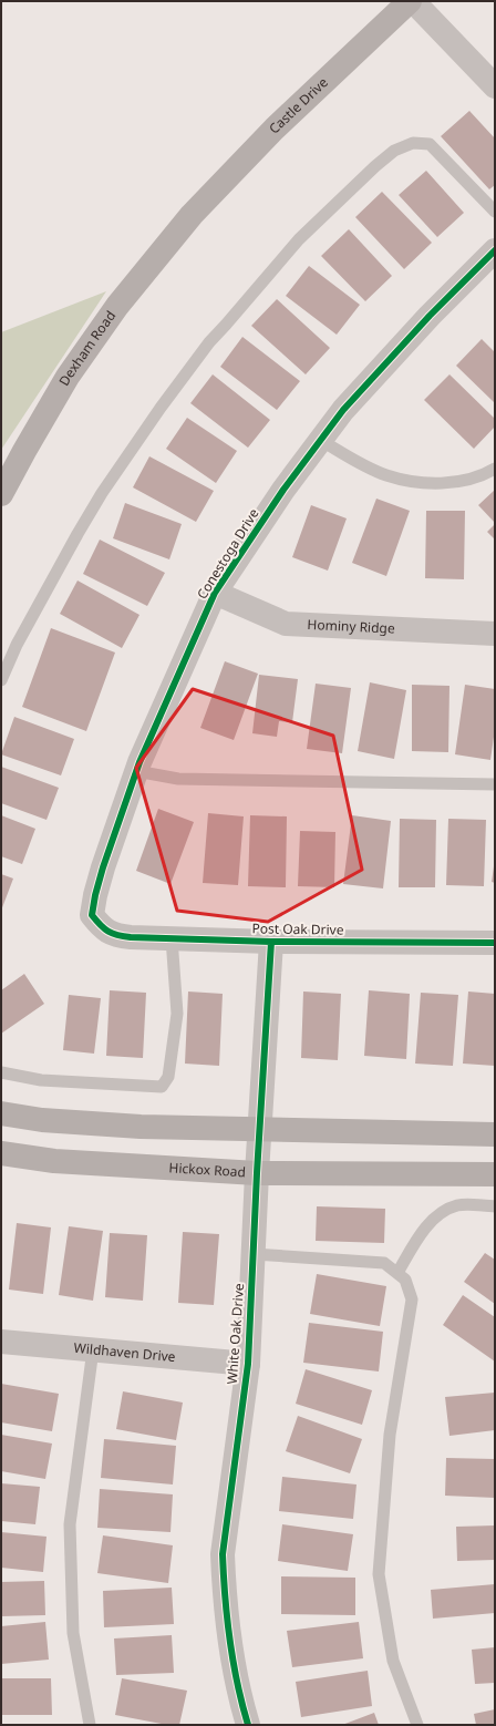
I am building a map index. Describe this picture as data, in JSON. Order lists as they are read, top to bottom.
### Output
{
  "streets": {
    "street": [
      "Castle Drive",
      "Dexham Road",
      "Conestoga Drive",
      "Hominy Ridge",
      "Post Oak Drive",
      "Hickox Road",
      "White Oak Drive",
      "Wildhaven Drive"
    ]
  },
  "crossings": [
    ["Castle Drive", "Dexham Road"],
    ["Conestoga Drive", "Hominy Ridge"],
    ["Conestoga Drive", "Post Oak Drive"],
    ["Post Oak Drive", "White Oak Drive"],
    ["Hickox Road", "White Oak Drive"],
    ["White Oak Drive", "Wildhaven Drive"]
  ]
}
